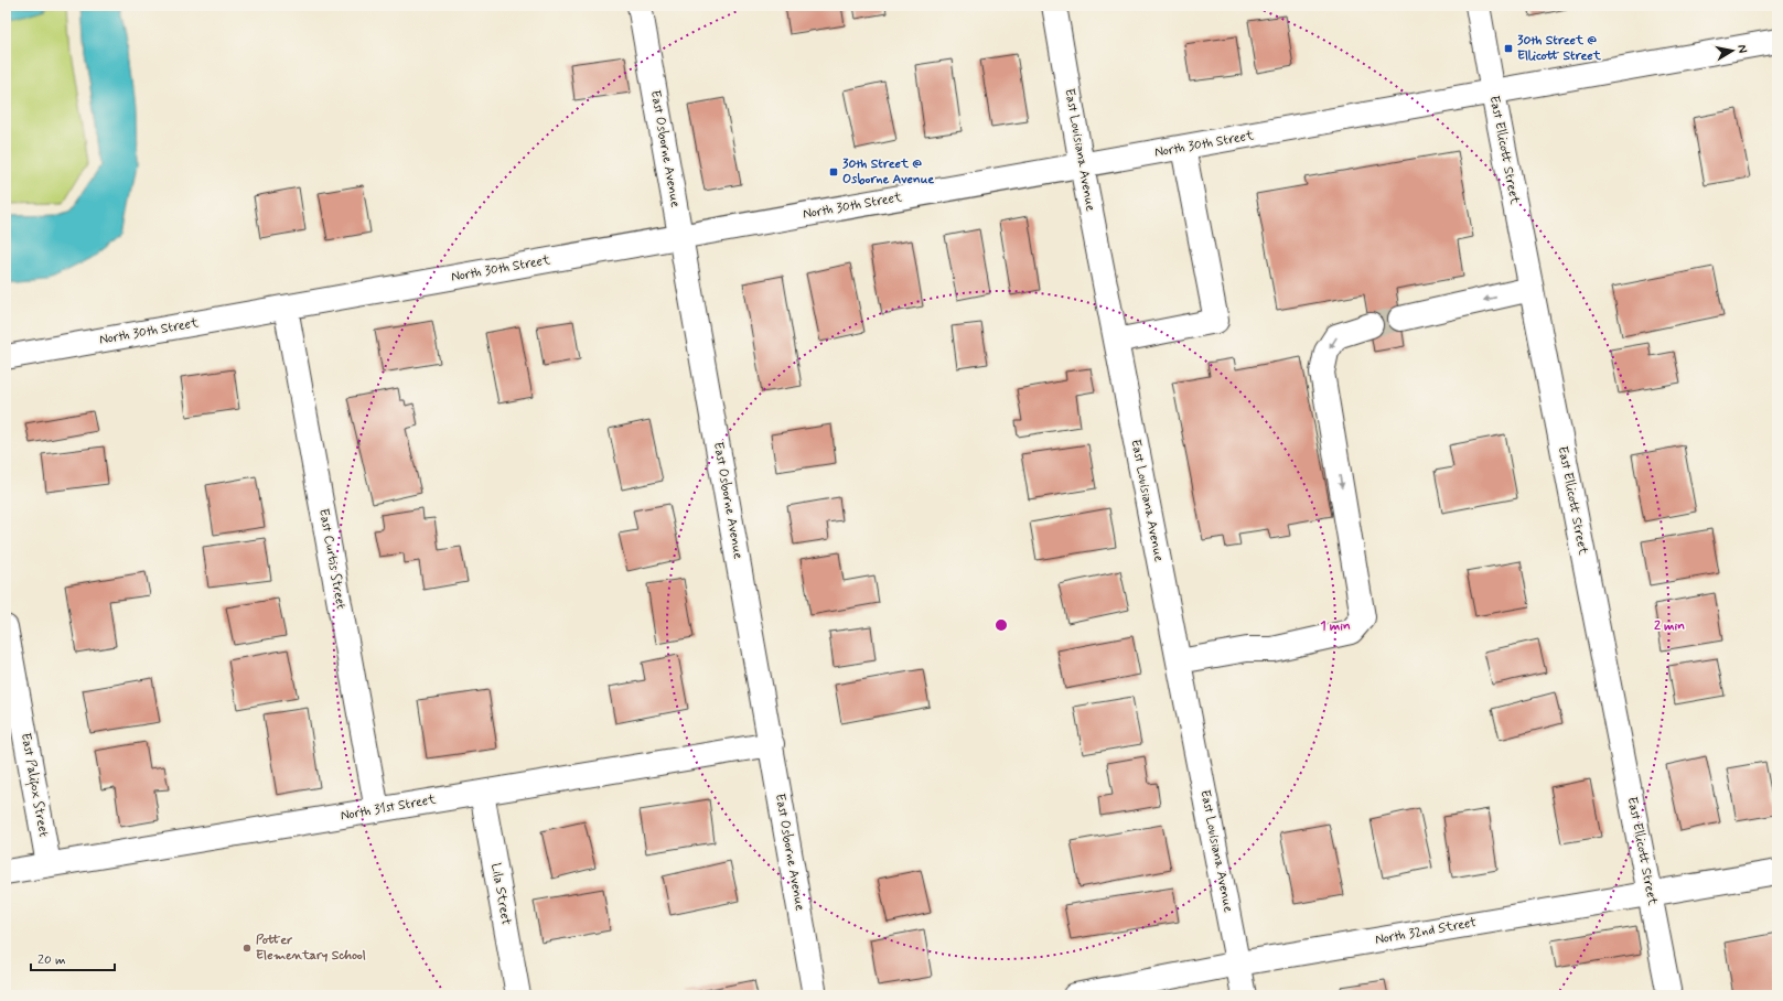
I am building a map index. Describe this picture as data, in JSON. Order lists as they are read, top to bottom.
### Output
{
  "streets": {
    "street": [
      "North 30th Street",
      "East Osborne Avenue",
      "East Louisiana Avenue",
      "East Ellicott Street",
      "East Curtis Street",
      "East Palifox Street",
      "North 31st Street",
      "Lila Street",
      "North 32nd Street"
    ]
  },
  "crossings": [
    ["North 30th Street", "East Osborne Avenue"],
    ["North 30th Street", "East Louisiana Avenue"],
    ["North 30th Street", "East Ellicott Street"],
    ["North 30th Street", "East Curtis Street"],
    ["East Osborne Avenue", "North 31st Street"],
    ["East Louisiana Avenue", "North 32nd Street"],
    ["East Ellicott Street", "North 32nd Street"],
    ["East Curtis Street", "North 31st Street"],
    ["East Palifox Street", "North 31st Street"],
    ["North 31st Street", "Lila Street"]
  ],
  "places": {
    "transit": ["30th Street @ Ellicott Street", "30th Street @ Osborne Avenue"],
    "other": ["Potter Elementary School"]
  },
  "scale_bar": "20 m",
  "north": "right",
  "rings": ["1 min", "2 min"]
}
